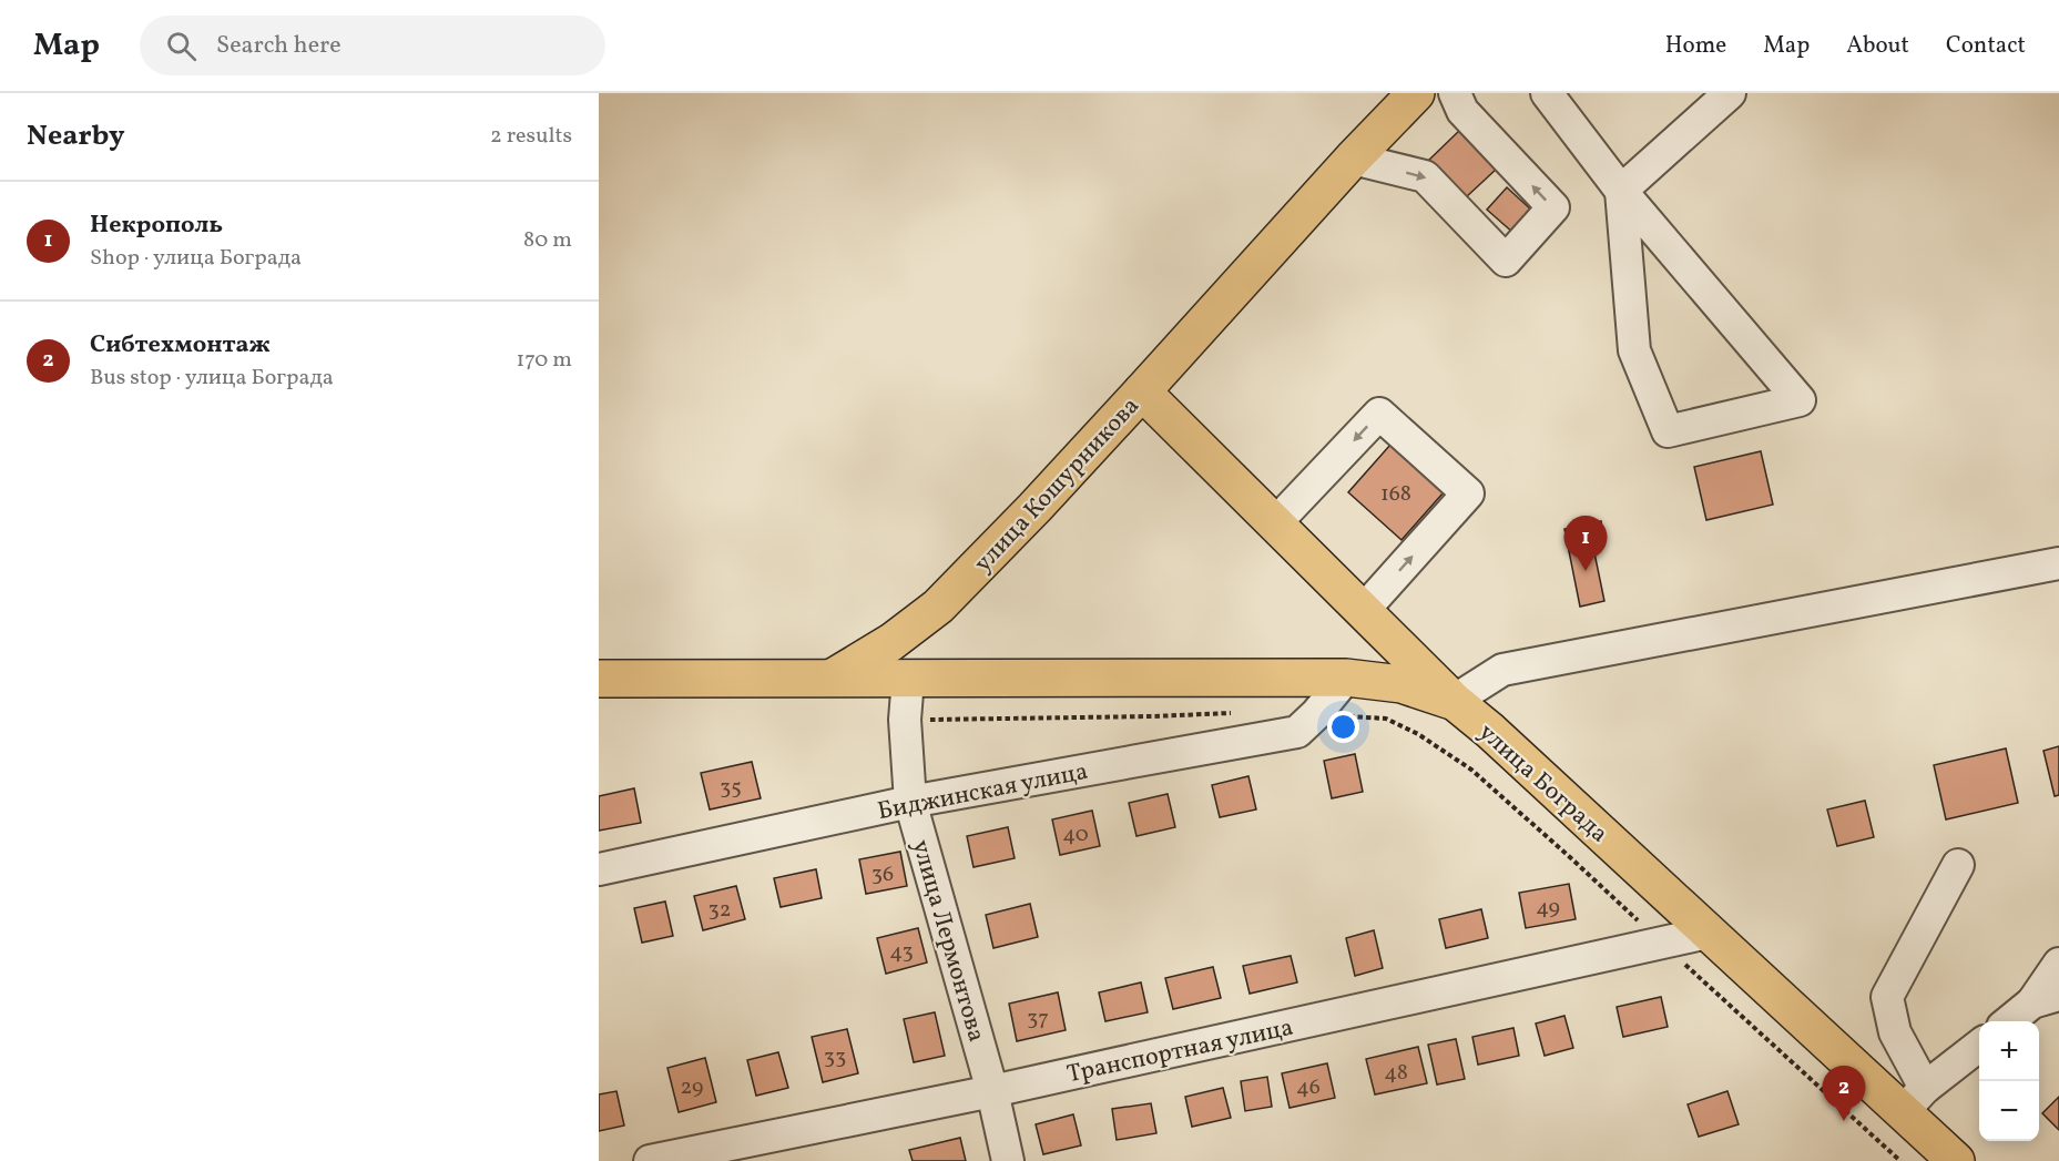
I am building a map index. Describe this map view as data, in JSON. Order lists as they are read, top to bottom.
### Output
{
  "streets": {
    "main road": ["улица Кошурникова", "улица Бограда"],
    "street": ["Биджинская улица", "улица Лермонтова", "Транспортная улица"]
  },
  "crossings": [
    ["улица Кошурникова", "улица Бограда"],
    ["улица Бограда", "Транспортная улица"],
    ["Биджинская улица", "улица Лермонтова"],
    ["улица Лермонтова", "Транспортная улица"]
  ],
  "house_numbers": [
    "168",
    "35",
    "40",
    "36",
    "49",
    "32",
    "43",
    "37",
    "33",
    "48",
    "29",
    "46"
  ],
  "page": {
    "header": "Map",
    "search": "Search here",
    "nav": [
      "Home",
      "Map",
      "About",
      "Contact"
    ],
    "heading": ["Nearby", "2 results"],
    "list": [
      {
        "mark": "1",
        "name": "Некрополь",
        "note": "Shop · улица Бограда",
        "value": "80 m"
      },
      {
        "mark": "2",
        "name": "Сибтехмонтаж",
        "note": "Bus stop · улица Бограда",
        "value": "170 m"
      }
    ],
    "pins": ["1", "2"],
    "map_buttons": ["+", "−"]
  }
}
